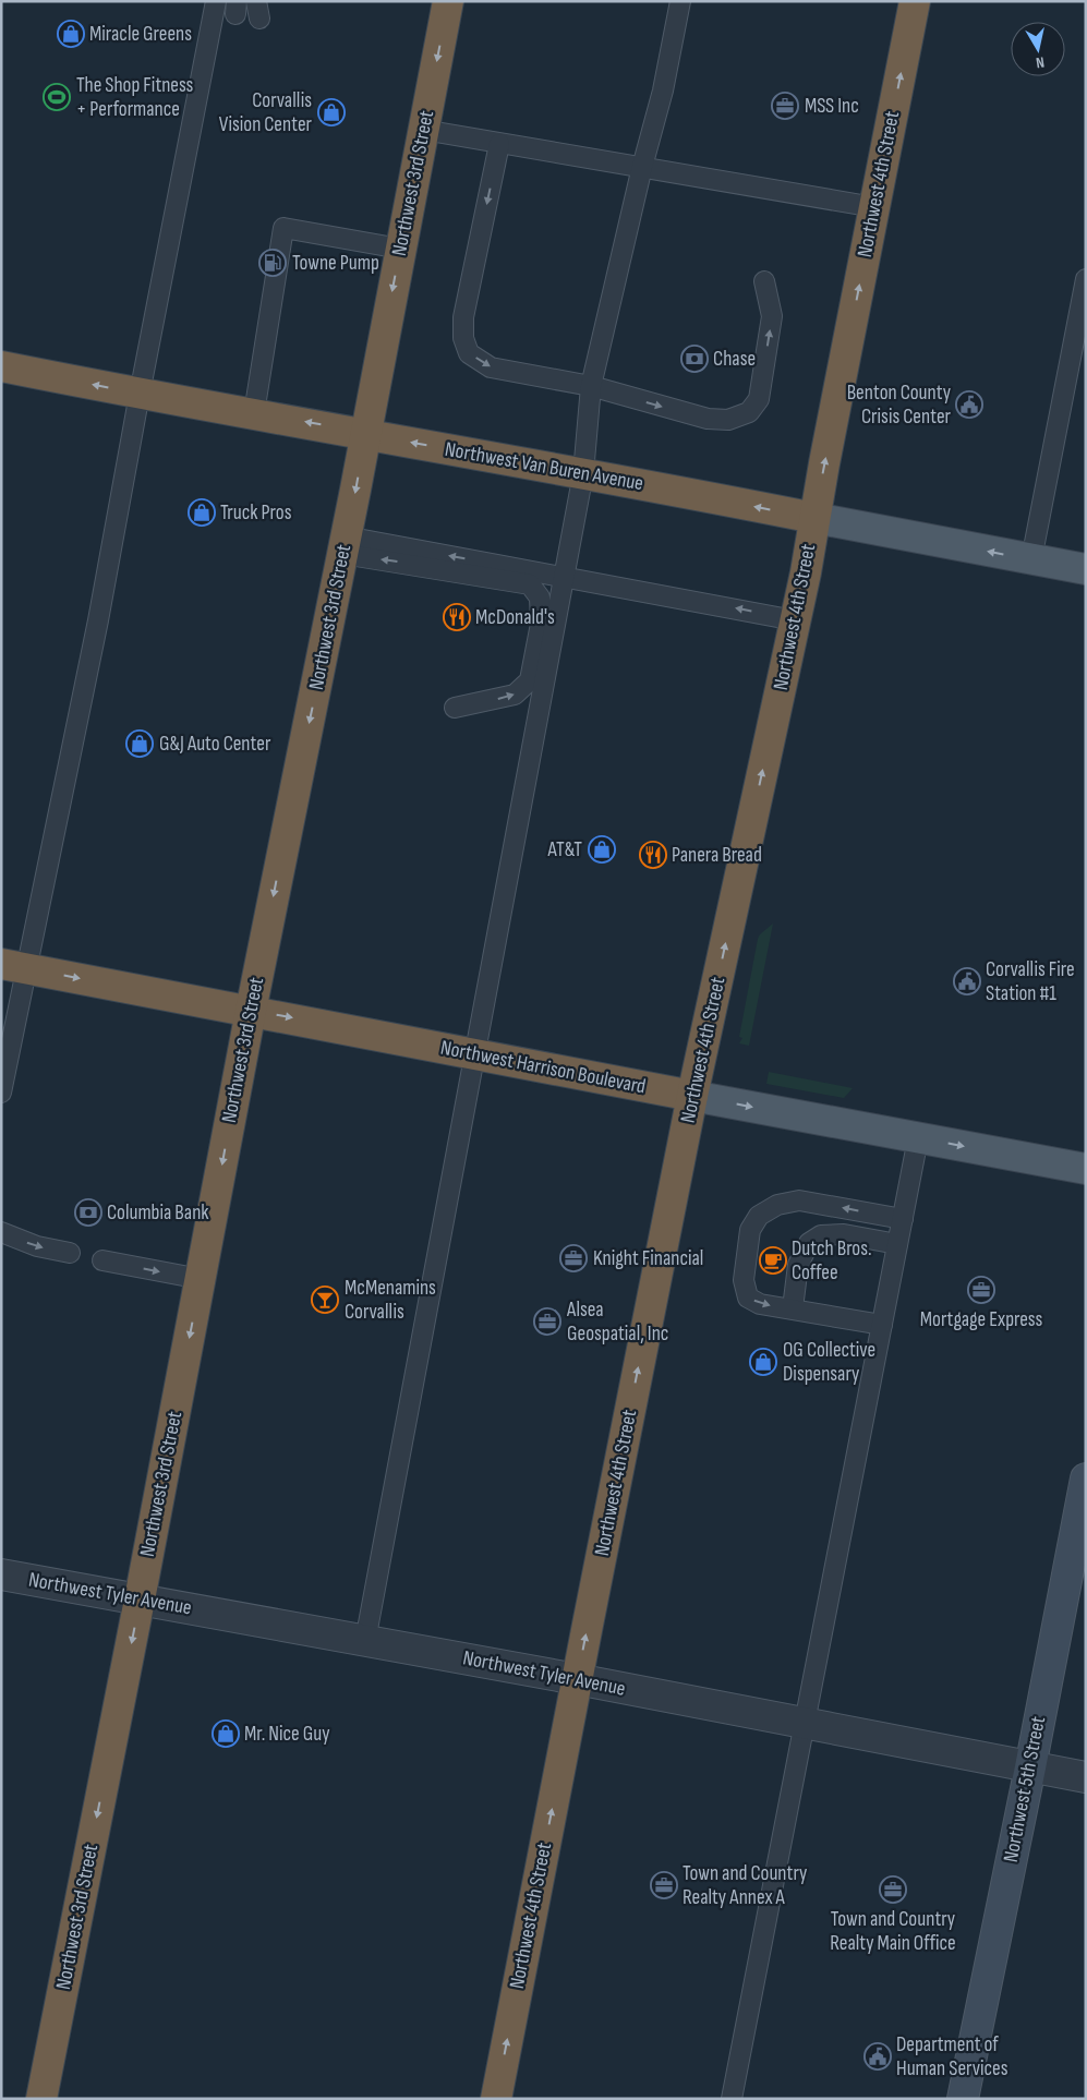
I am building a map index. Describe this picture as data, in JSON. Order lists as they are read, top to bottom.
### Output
{
  "streets": {
    "highway": [
      "Northwest 3rd Street",
      "Northwest 4th Street",
      "Northwest Van Buren Avenue",
      "Northwest Harrison Boulevard"
    ],
    "street": ["Northwest Tyler Avenue", "Northwest 5th Street"]
  },
  "crossings": [
    ["Northwest 3rd Street", "Northwest Van Buren Avenue"],
    ["Northwest 3rd Street", "Northwest Harrison Boulevard"],
    ["Northwest 3rd Street", "Northwest Tyler Avenue"],
    ["Northwest 4th Street", "Northwest Van Buren Avenue"],
    ["Northwest 4th Street", "Northwest Harrison Boulevard"],
    ["Northwest 4th Street", "Northwest Tyler Avenue"],
    ["Northwest Tyler Avenue", "Northwest 5th Street"]
  ],
  "one_way": [
    "Northwest 3rd Street",
    "Northwest 4th Street",
    "Northwest Van Buren Avenue",
    "Northwest Harrison Boulevard"
  ],
  "places": {
    "shop": [
      "Miracle Greens",
      "Corvallis Vision Center",
      "Truck Pros",
      "G&J Auto Center",
      "AT&T",
      "OG Collective Dispensary",
      "Mr. Nice Guy"
    ],
    "sports": ["The Shop Fitness + Performance"],
    "office": [
      "MSS Inc",
      "Knight Financial",
      "Mortgage Express",
      "Alsea Geospatial, Inc",
      "Town and Country Realty Annex A",
      "Town and Country Realty Main Office"
    ],
    "fuel station": ["Towne Pump"],
    "bank": ["Chase", "Columbia Bank"],
    "public building": ["Benton County Crisis Center", "Corvallis Fire Station #1", "Department of Human Services"],
    "restaurant": ["McDonald's", "Panera Bread"],
    "cafe": ["Dutch Bros. Coffee"],
    "bar": ["McMenamins Corvallis"]
  },
  "north": "bottom"
}
